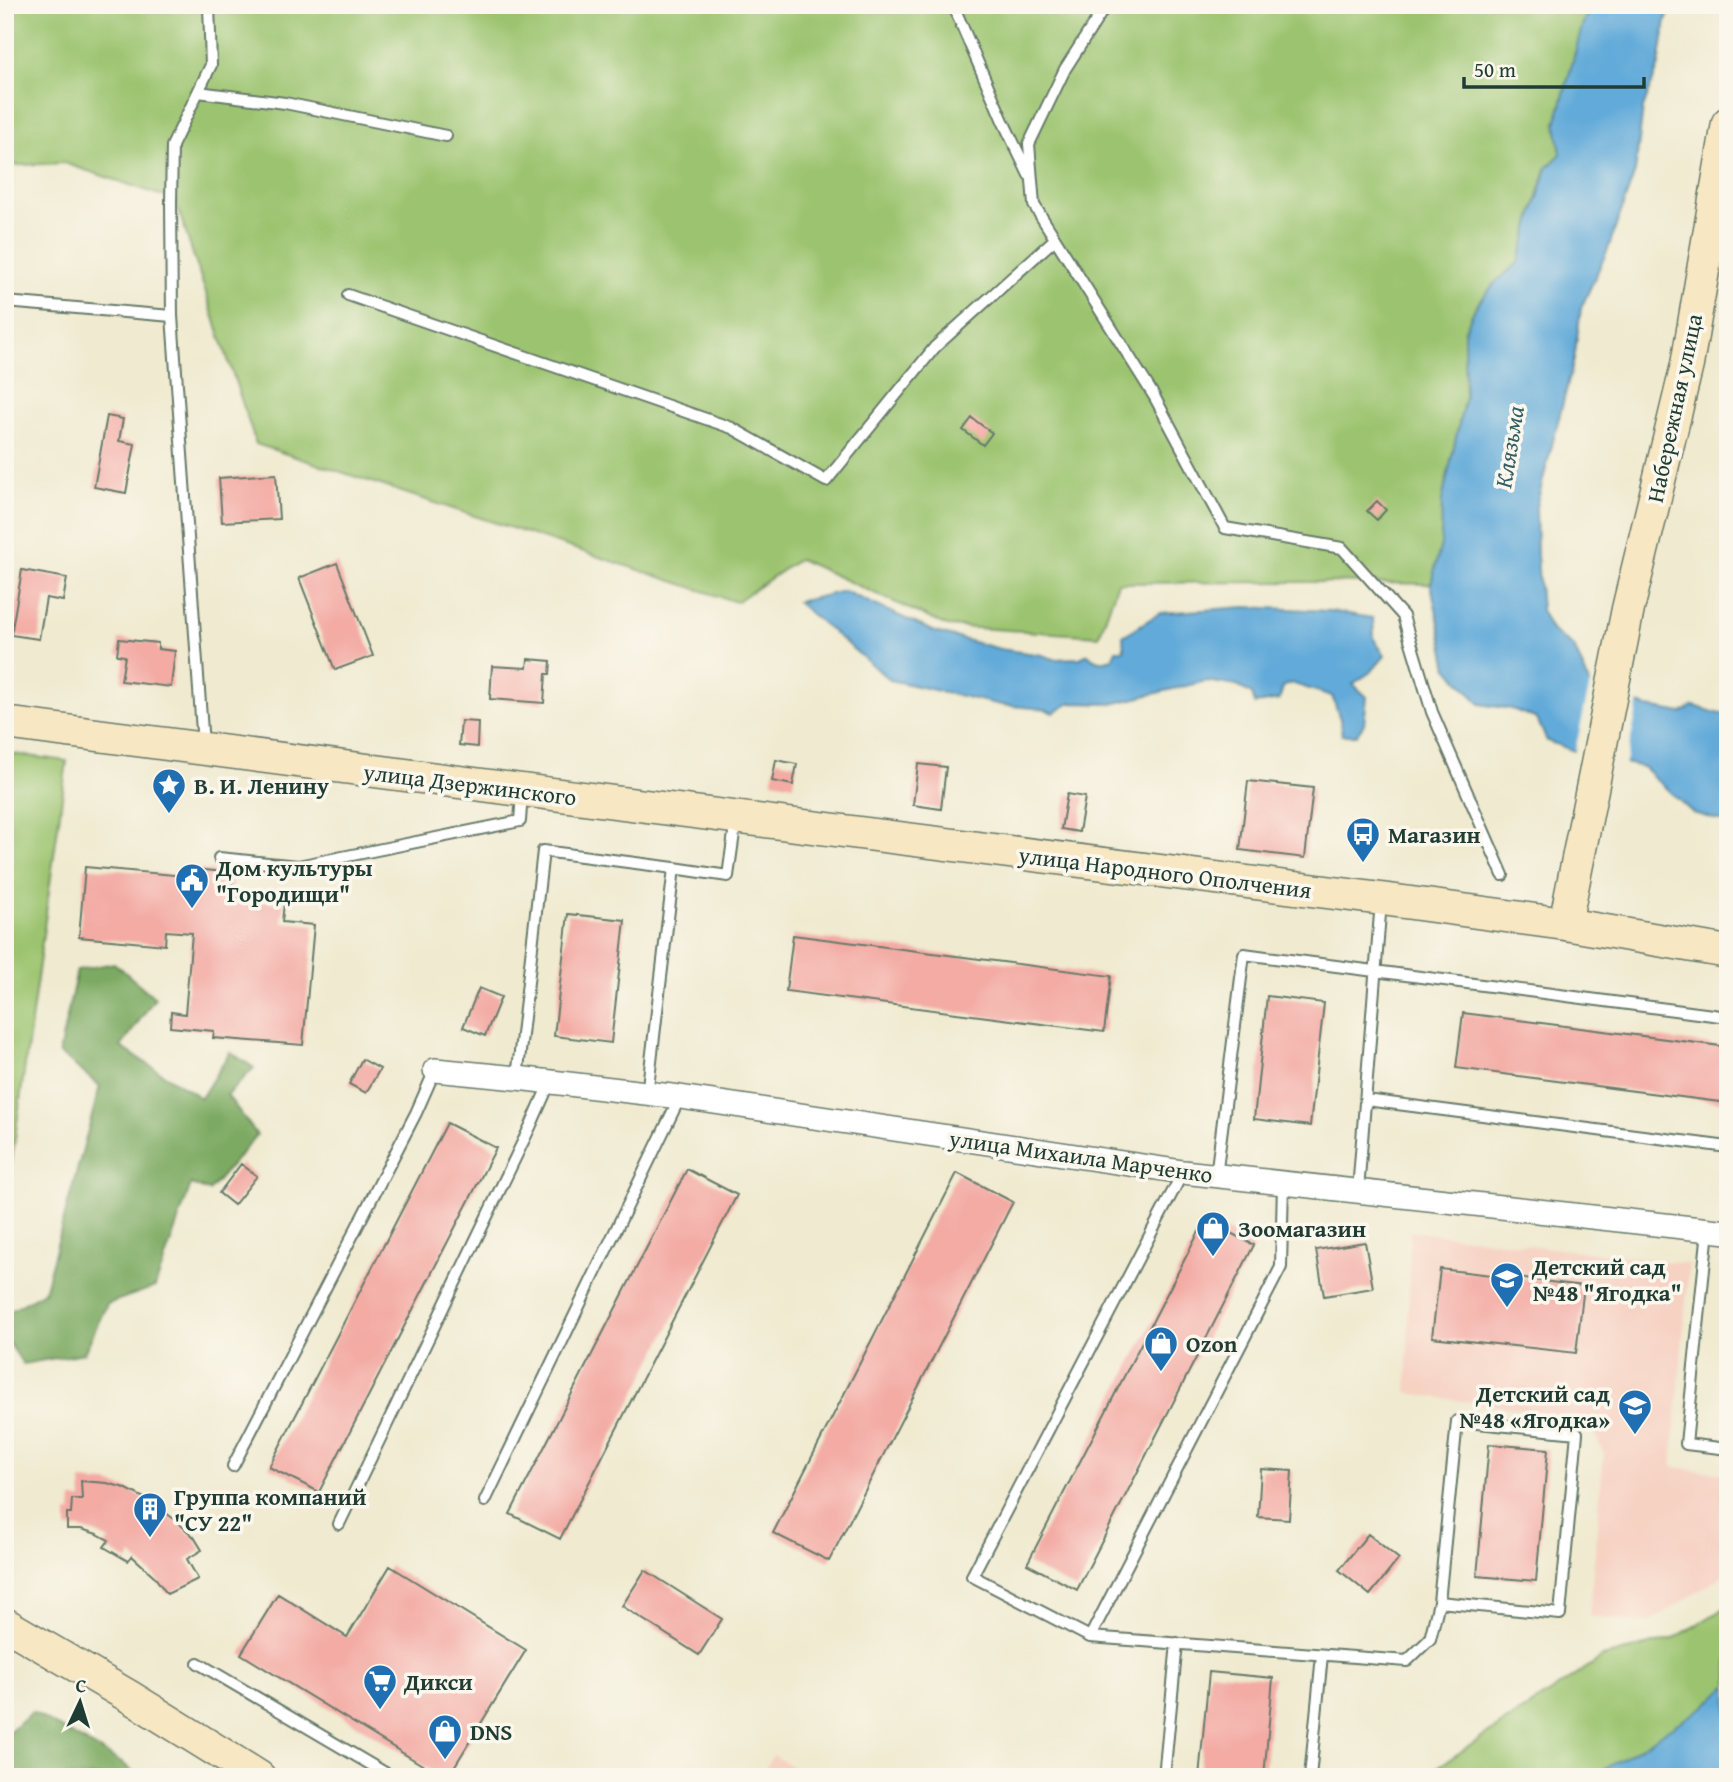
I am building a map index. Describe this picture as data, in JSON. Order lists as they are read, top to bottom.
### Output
{
  "streets": {
    "street": [
      "Набережная улица",
      "улица Дзержинского",
      "улица Народного Ополчения",
      "улица Михаила Марченко"
    ]
  },
  "crossings": [
    ["Набережная улица", "улица Народного Ополчения"],
    ["улица Дзержинского", "улица Народного Ополчения"]
  ],
  "water": ["Клязьма"],
  "places": {
    "place": ["В. И. Ленину"],
    "bus stop": ["Магазин"],
    "public building": ["Дом культуры \"Городищи\""],
    "shop": ["Зоомагазин", "Ozon", "DNS"],
    "school or university": ["Детский сад №48 \"Ягодка\"", "Детский сад №48 «Ягодка»"],
    "building": ["Группа компаний \"СУ 22\""],
    "supermarket": ["Дикси"]
  },
  "scale_bar": "50 m",
  "north": "top"
}
